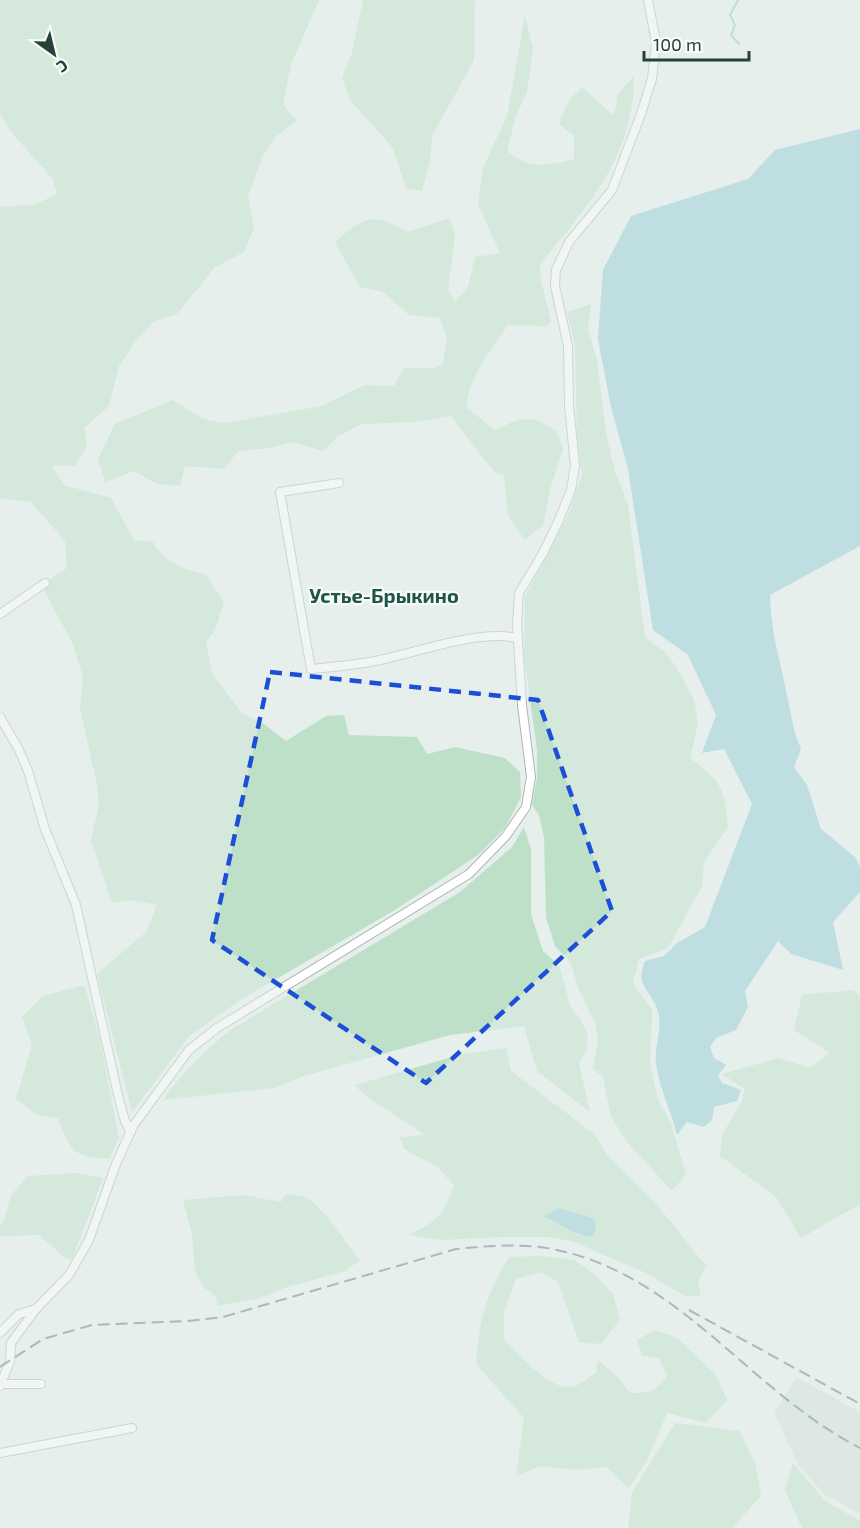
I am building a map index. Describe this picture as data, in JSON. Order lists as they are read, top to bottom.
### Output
{
  "districts": ["Устье-Брыкино"],
  "scale_bar": "100 m",
  "north": "bottom right"
}
